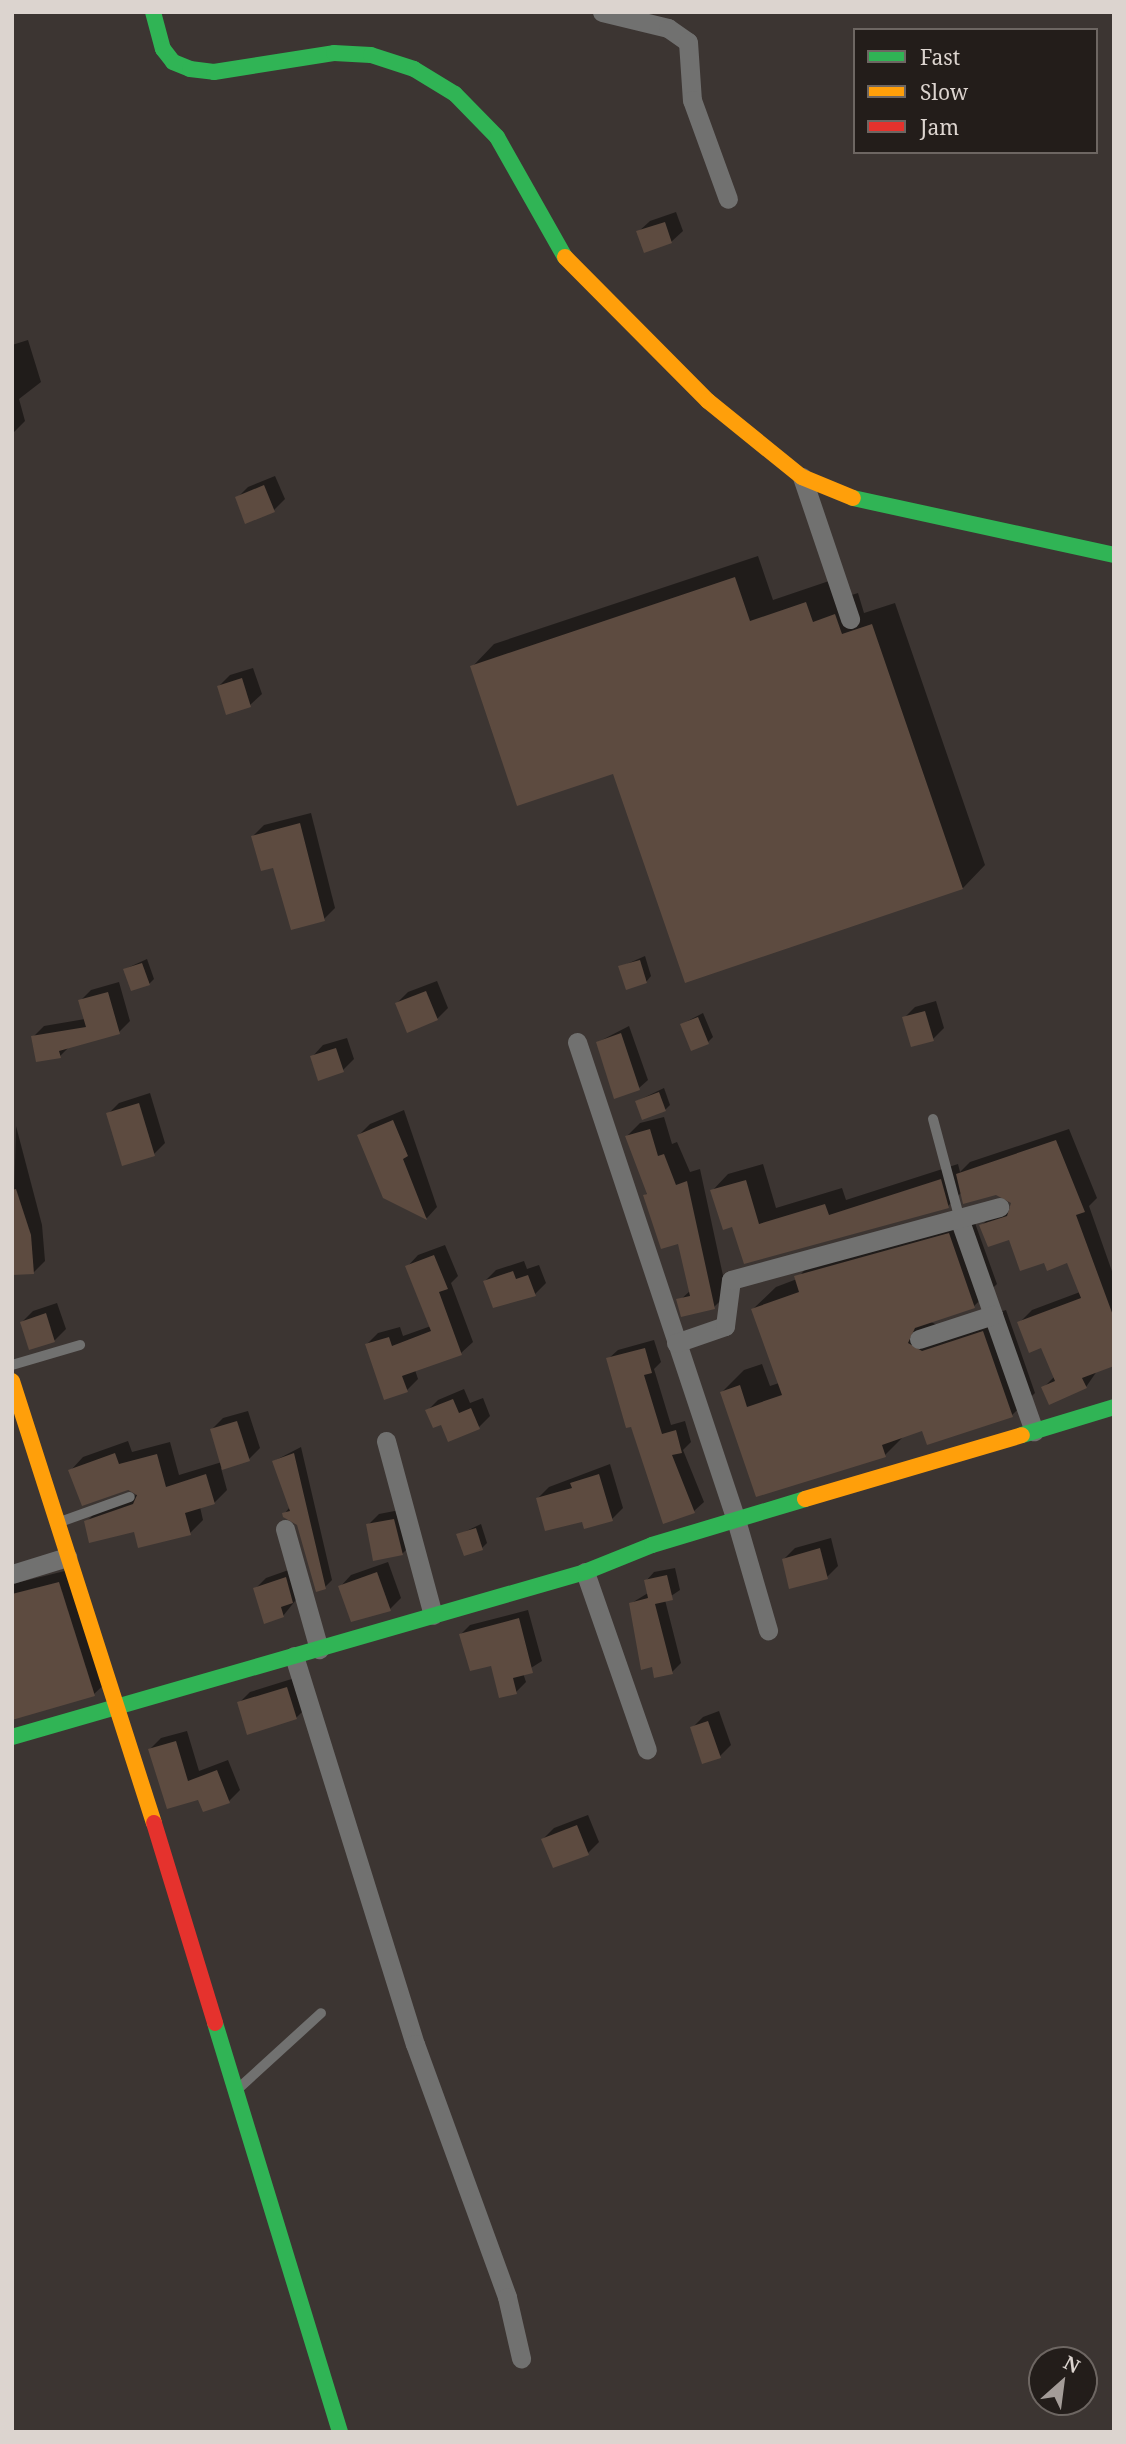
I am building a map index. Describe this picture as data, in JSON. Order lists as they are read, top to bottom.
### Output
{
  "legend": ["Fast", "Slow", "Jam"],
  "north": "top right"
}
